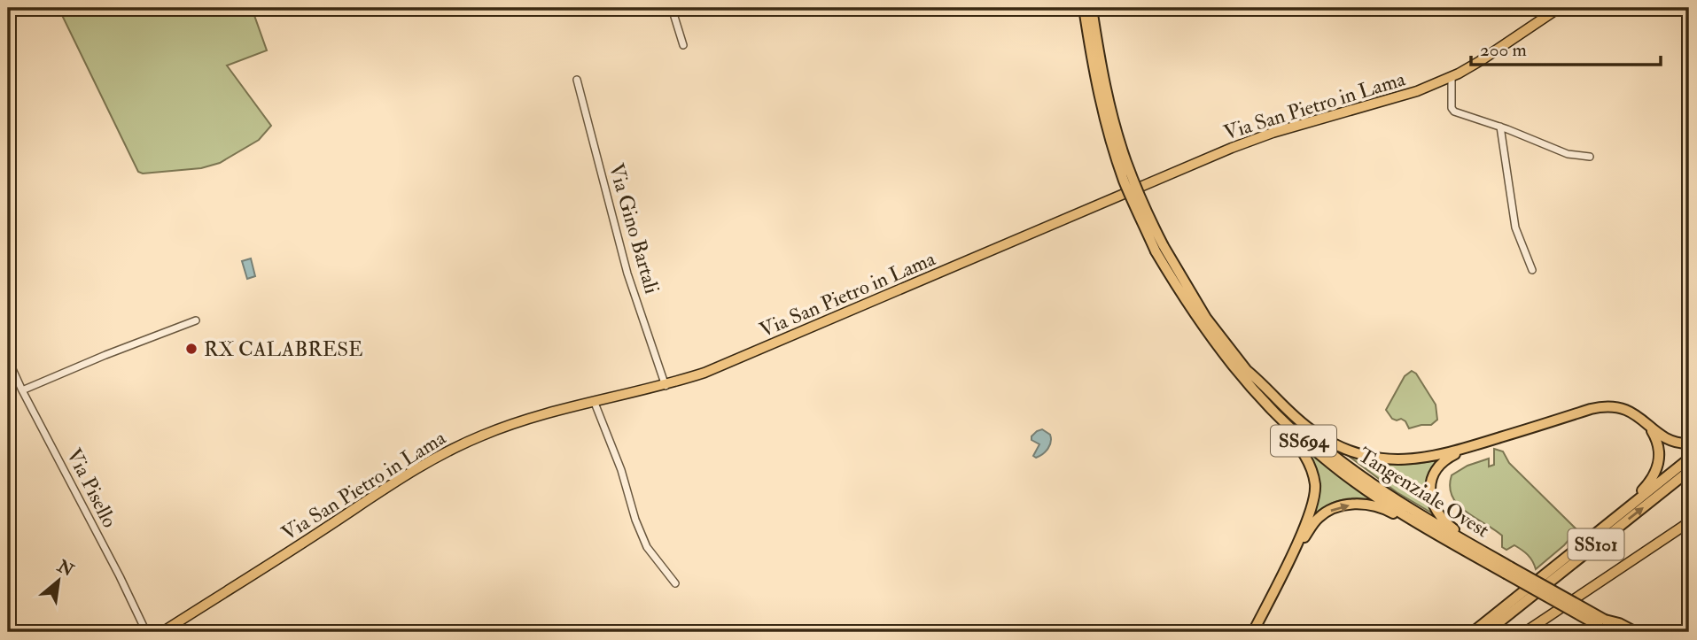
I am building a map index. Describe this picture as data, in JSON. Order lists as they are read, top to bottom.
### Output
{
  "streets": {
    "highway": ["SS694", "Tangenziale Ovest", "SS101"],
    "main road": ["Via San Pietro in Lama"],
    "street": ["Via Gino Bartali", "Via Pisello"]
  },
  "crossings": [
    ["Via San Pietro in Lama", "Via Gino Bartali"]
  ],
  "places": ["RX CALABRESE"],
  "scale_bar": "200 m",
  "north": "top right"
}
